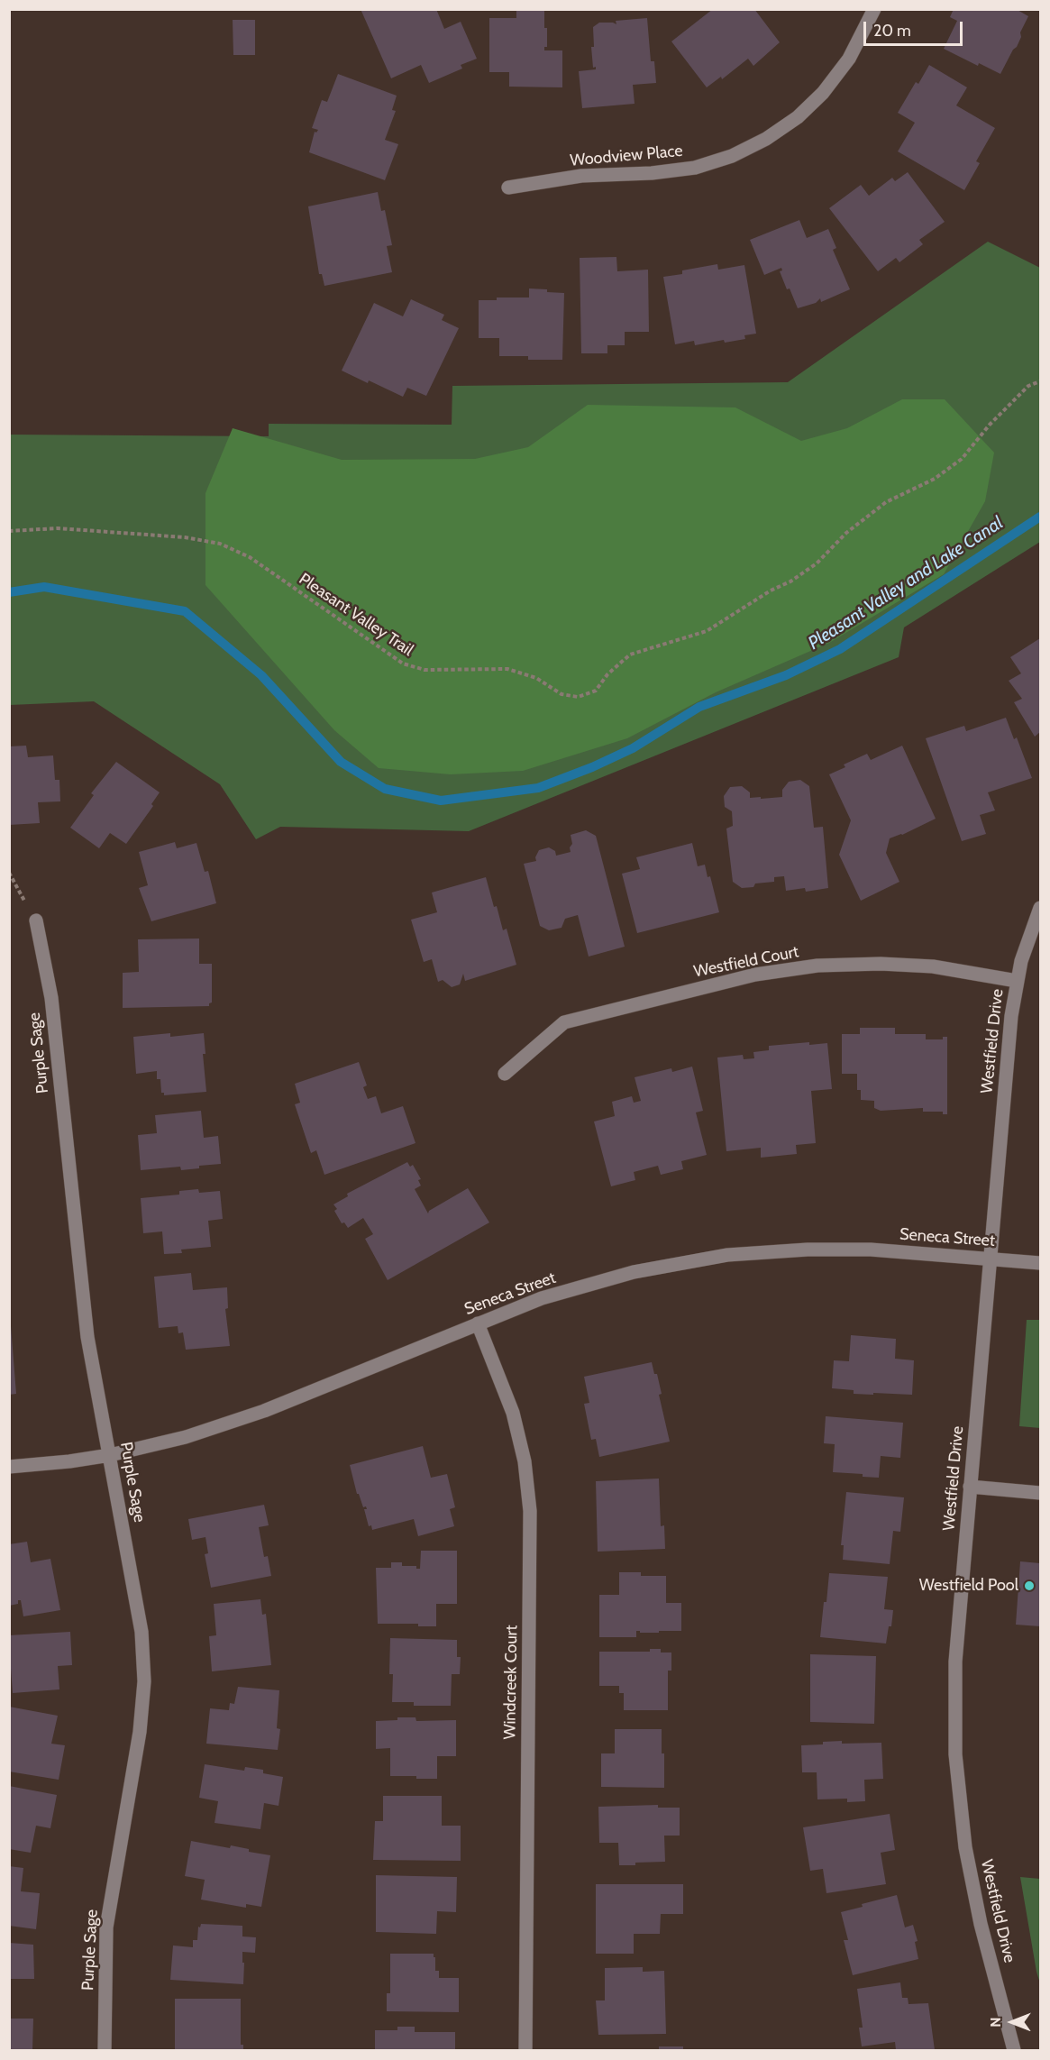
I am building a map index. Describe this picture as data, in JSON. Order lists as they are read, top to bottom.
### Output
{
  "streets": {
    "street": [
      "Woodview Place",
      "Westfield Court",
      "Westfield Drive",
      "Purple Sage",
      "Seneca Street",
      "Windcreek Court"
    ],
    "path": ["Pleasant Valley Trail"]
  },
  "crossings": [
    ["Westfield Court", "Westfield Drive"],
    ["Westfield Drive", "Seneca Street"],
    ["Purple Sage", "Seneca Street"],
    ["Seneca Street", "Windcreek Court"]
  ],
  "water": ["Pleasant Valley and Lake Canal"],
  "places": ["Westfield Pool"],
  "scale_bar": "20 m",
  "north": "left"
}
